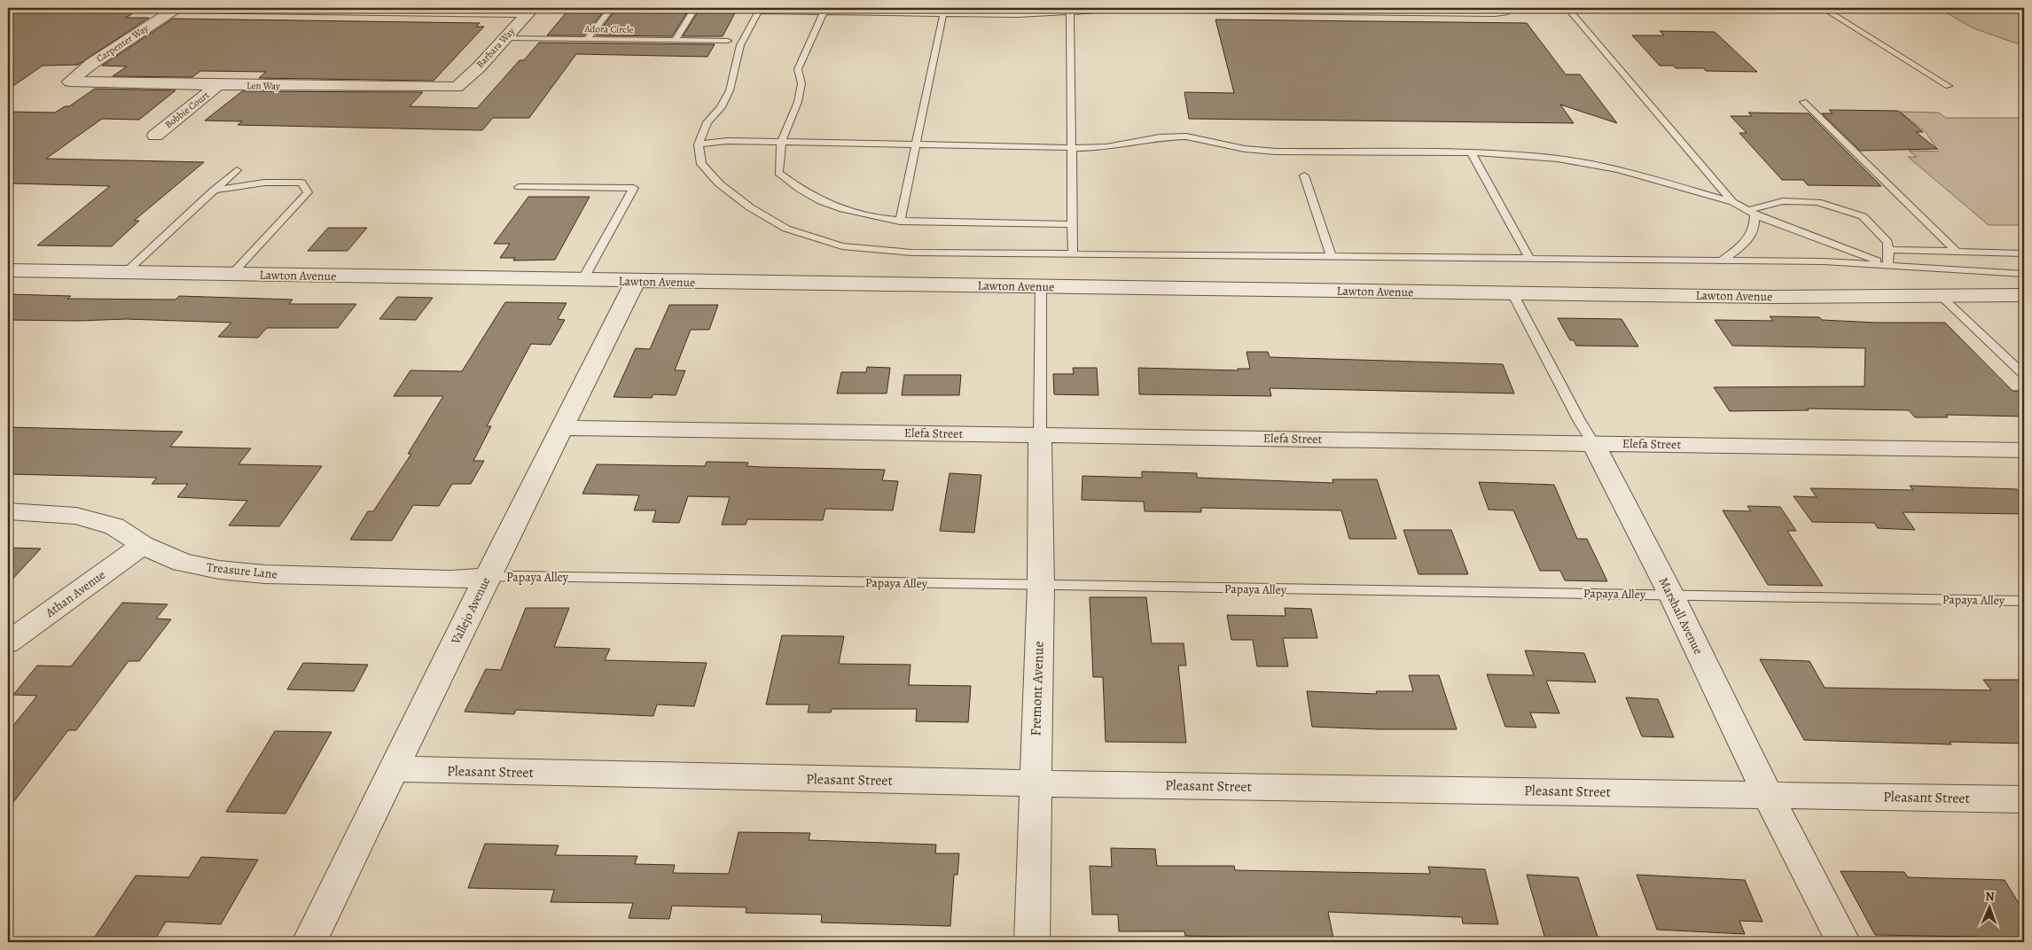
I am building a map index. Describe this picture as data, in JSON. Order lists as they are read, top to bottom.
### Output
{
  "streets": {
    "street": [
      "Carpenter Way",
      "Barbara Way",
      "Len Way",
      "Bobbie Court",
      "Lawton Avenue",
      "Elefa Street",
      "Treasure Lane",
      "Athan Avenue",
      "Vallejo Avenue",
      "Marshall Avenue",
      "Fremont Avenue",
      "Pleasant Street"
    ],
    "lane": ["Adora Circle", "Papaya Alley"]
  },
  "crossings": [
    ["Adora Circle", "Barbara Way"],
    ["Carpenter Way", "Len Way"],
    ["Barbara Way", "Len Way"],
    ["Len Way", "Bobbie Court"],
    ["Lawton Avenue", "Vallejo Avenue"],
    ["Lawton Avenue", "Marshall Avenue"],
    ["Elefa Street", "Vallejo Avenue"],
    ["Elefa Street", "Marshall Avenue"],
    ["Elefa Street", "Fremont Avenue"],
    ["Treasure Lane", "Papaya Alley"],
    ["Treasure Lane", "Athan Avenue"],
    ["Treasure Lane", "Vallejo Avenue"],
    ["Papaya Alley", "Vallejo Avenue"],
    ["Papaya Alley", "Marshall Avenue"],
    ["Papaya Alley", "Fremont Avenue"],
    ["Vallejo Avenue", "Pleasant Street"],
    ["Marshall Avenue", "Pleasant Street"],
    ["Fremont Avenue", "Pleasant Street"]
  ],
  "north": "top"
}
